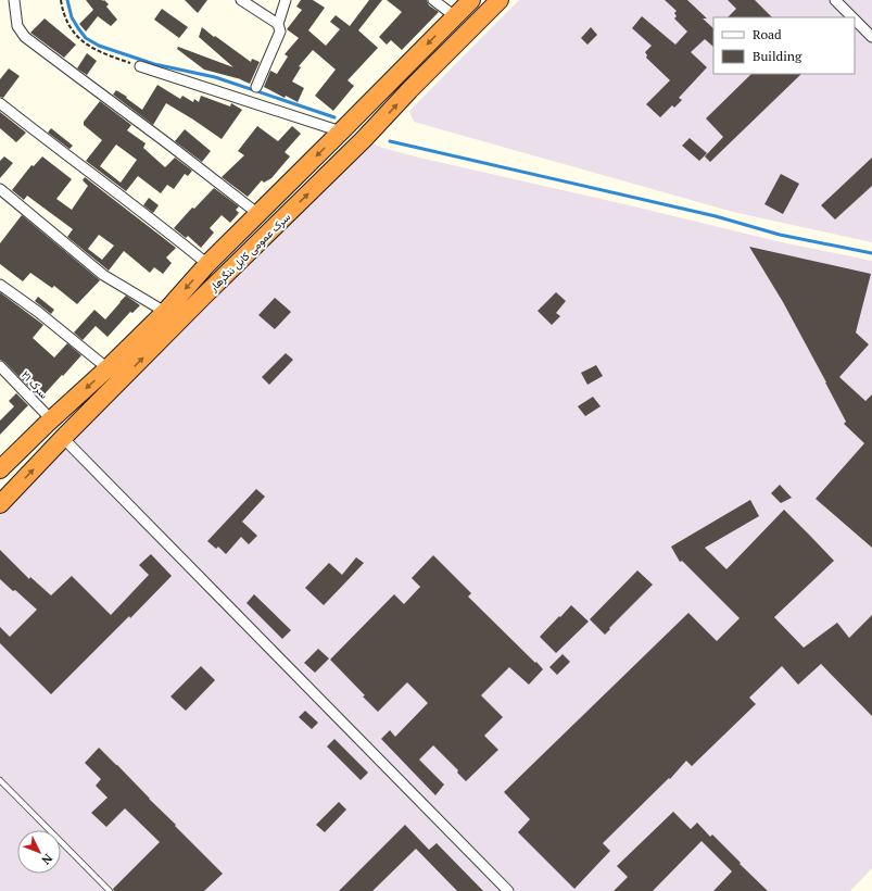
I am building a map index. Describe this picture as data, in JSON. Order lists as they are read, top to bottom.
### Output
{
  "streets": {
    "highway": ["سرک عمومی کابل ننگرهار"],
    "street": ["سرک ۲۱"]
  },
  "crossings": [
    ["سرک عمومی کابل ننگرهار", "سرک ۲۱"]
  ],
  "legend": ["Road", "Building"],
  "north": "bottom right"
}
